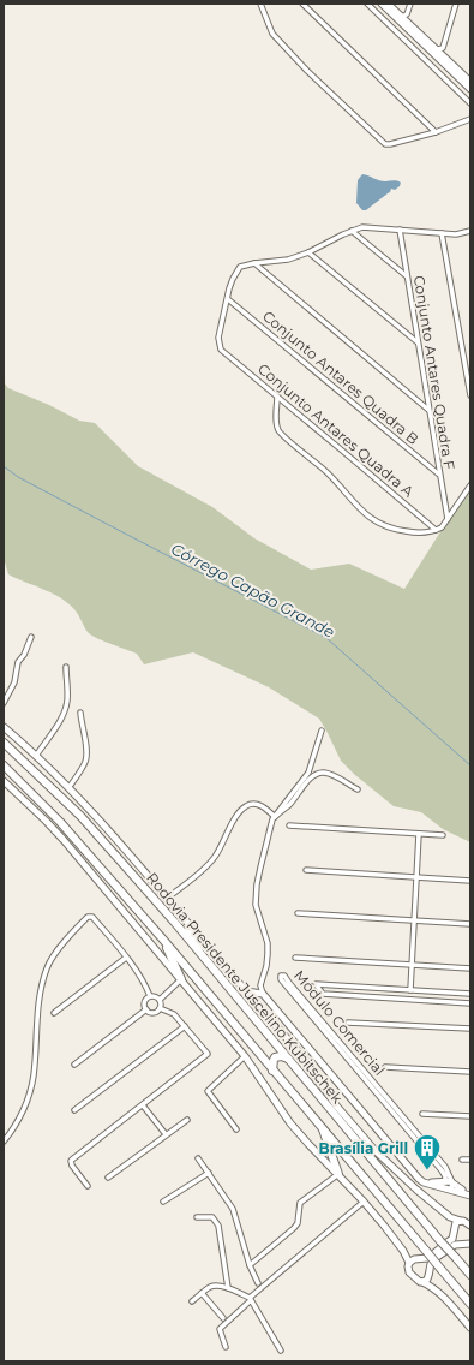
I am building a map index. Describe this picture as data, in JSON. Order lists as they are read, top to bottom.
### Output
{
  "streets": {
    "highway": ["Rodovia Presidente Juscelino Kubitschek"],
    "street": [
      "Conjunto Antares Quadra F",
      "Conjunto Antares Quadra B",
      "Conjunto Antares Quadra A",
      "Módulo Comercial"
    ]
  },
  "crossings": [
    ["Conjunto Antares Quadra F", "Conjunto Antares Quadra B"],
    ["Conjunto Antares Quadra B", "Conjunto Antares Quadra A"]
  ],
  "water": ["Córrego Capão Grande"],
  "places": {
    "building": ["Brasília Grill"]
  }
}
